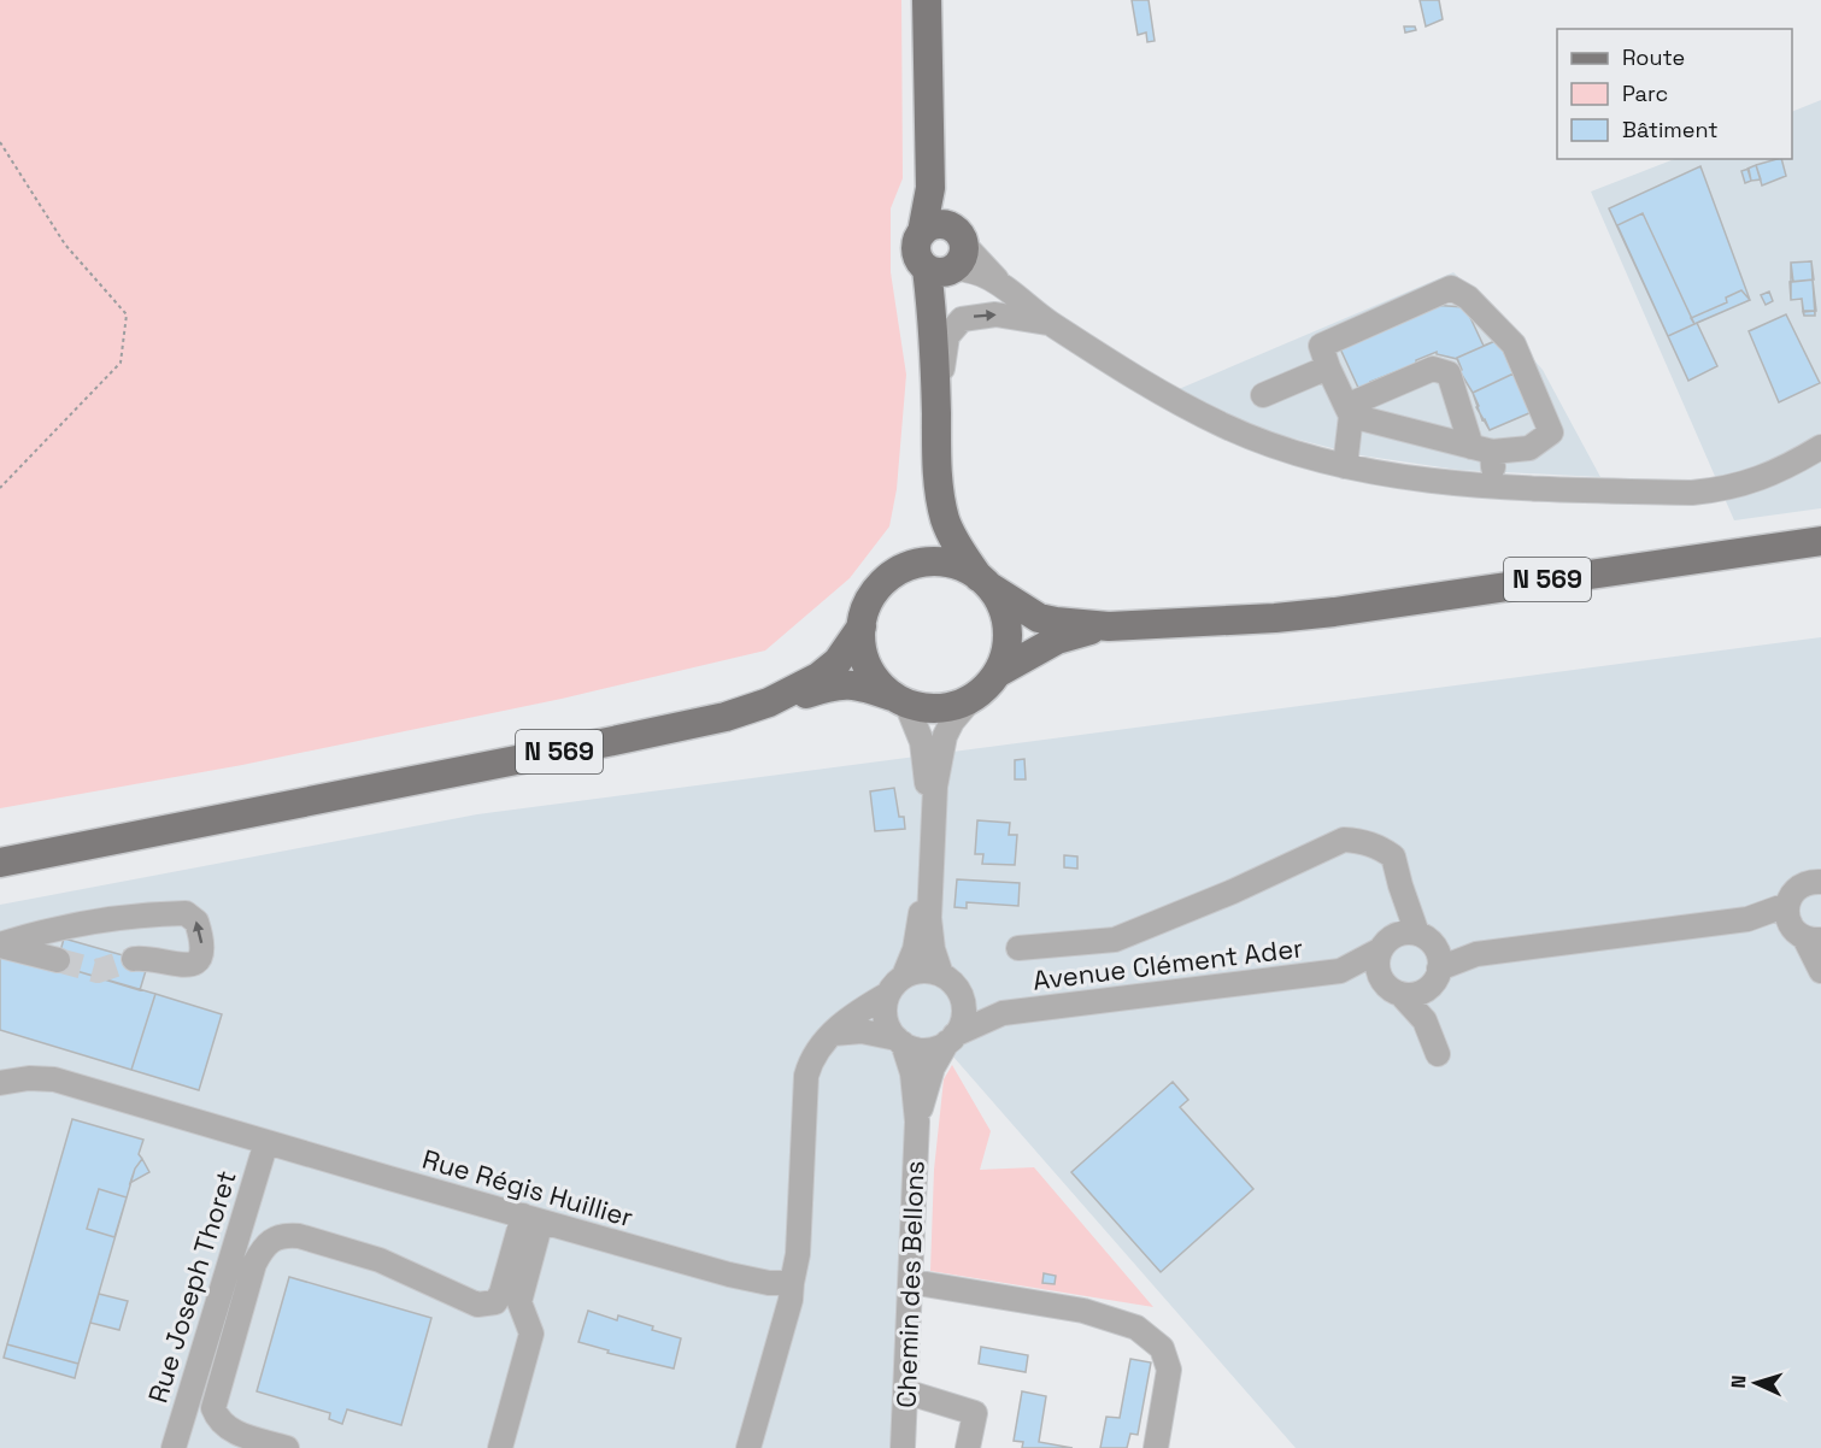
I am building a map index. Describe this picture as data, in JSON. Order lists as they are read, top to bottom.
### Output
{
  "streets": {
    "main road": ["N 569"],
    "street": [
      "Avenue Clément Ader",
      "Rue Régis Huillier",
      "Chemin des Bellons",
      "Rue Joseph Thoret"
    ]
  },
  "crossings": [
    ["Avenue Clément Ader", "Chemin des Bellons"],
    ["Rue Régis Huillier", "Rue Joseph Thoret"]
  ],
  "legend": ["Route", "Parc", "Bâtiment"],
  "north": "left"
}
